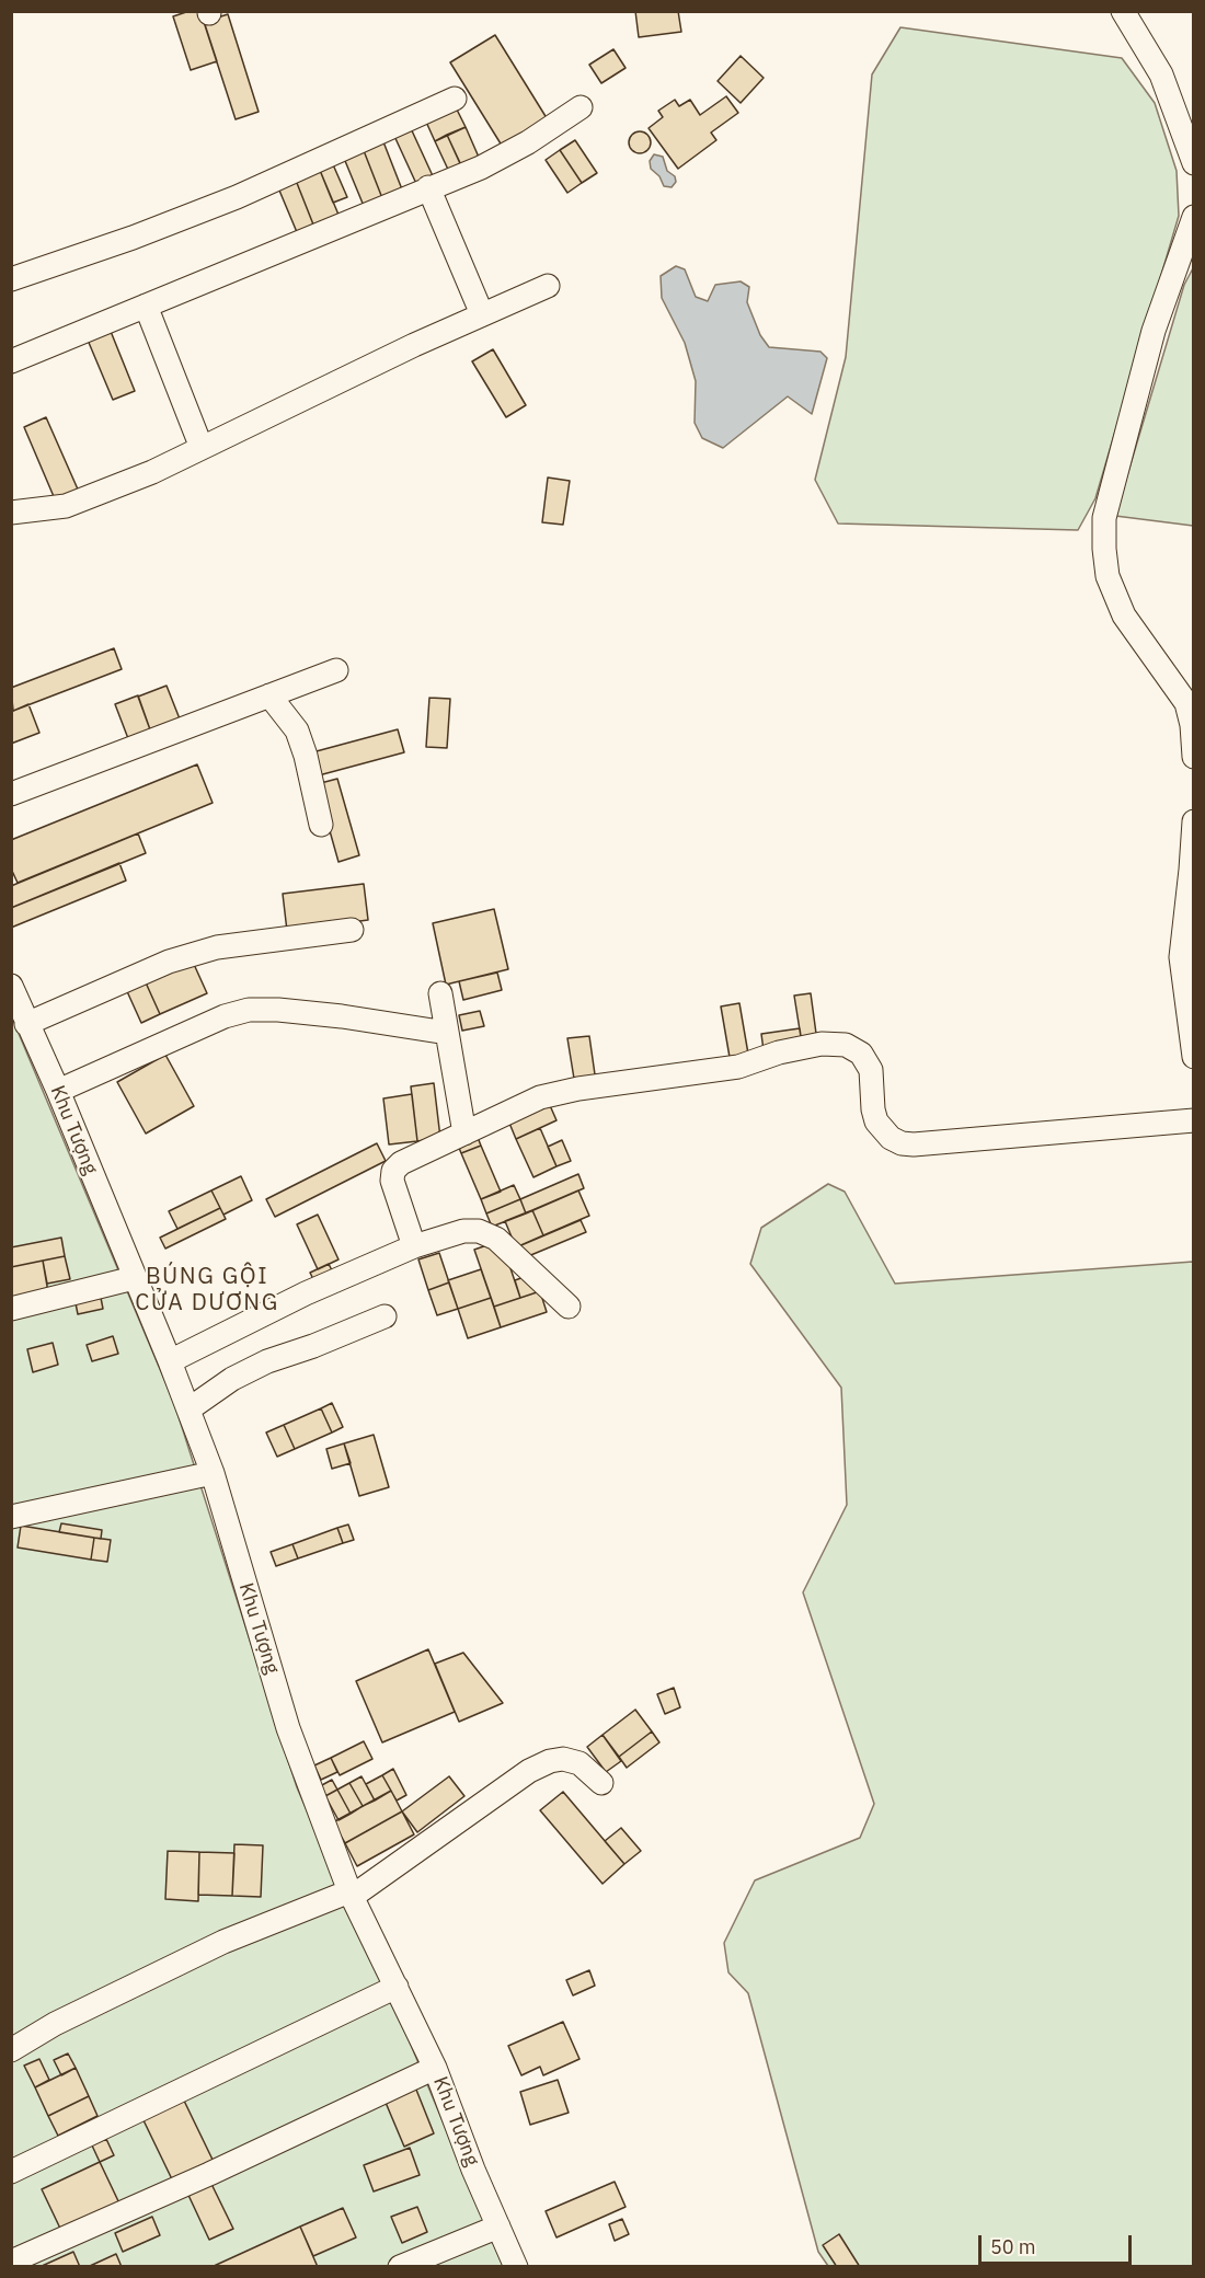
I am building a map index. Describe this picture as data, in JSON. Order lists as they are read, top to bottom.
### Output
{
  "streets": {
    "street": ["Khu Tượng"]
  },
  "districts": ["BÚNG GỘI CỬA DƯƠNG"],
  "scale_bar": "50 m"
}
